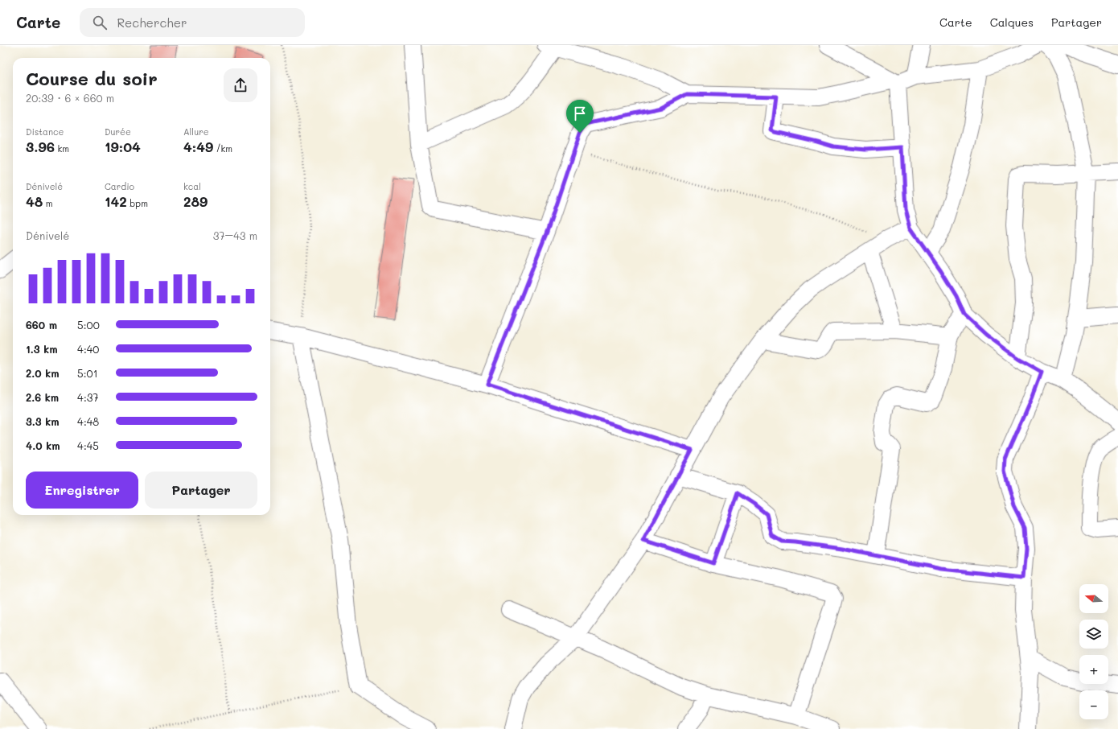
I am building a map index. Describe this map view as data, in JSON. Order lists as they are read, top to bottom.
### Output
{
  "north": "left",
  "page": {
    "header": "Carte",
    "search": "Rechercher",
    "nav": ["Carte", "Calques", "Partager"],
    "heading": ["Course du soir", "20:39 · 6 × 660 m"],
    "stats": [
      ["Distance", "3.96 km"],
      ["Durée", "19:04"],
      ["Allure", "4:49 /km"],
      ["Dénivelé", "48 m"],
      ["Cardio", "142 bpm"],
      ["kcal", "289"]
    ],
    "chart": ["Dénivelé", "37–43 m"],
    "list": [
      {
        "name": "660 m",
        "note": "5:00"
      },
      {
        "name": "1.3 km",
        "note": "4:40"
      },
      {
        "name": "2.0 km",
        "note": "5:01"
      },
      {
        "name": "2.6 km",
        "note": "4:37"
      },
      {
        "name": "3.3 km",
        "note": "4:48"
      },
      {
        "name": "4.0 km",
        "note": "4:45"
      }
    ],
    "buttons": ["Enregistrer", "Partager"],
    "map_buttons": ["+", "−"]
  }
}
